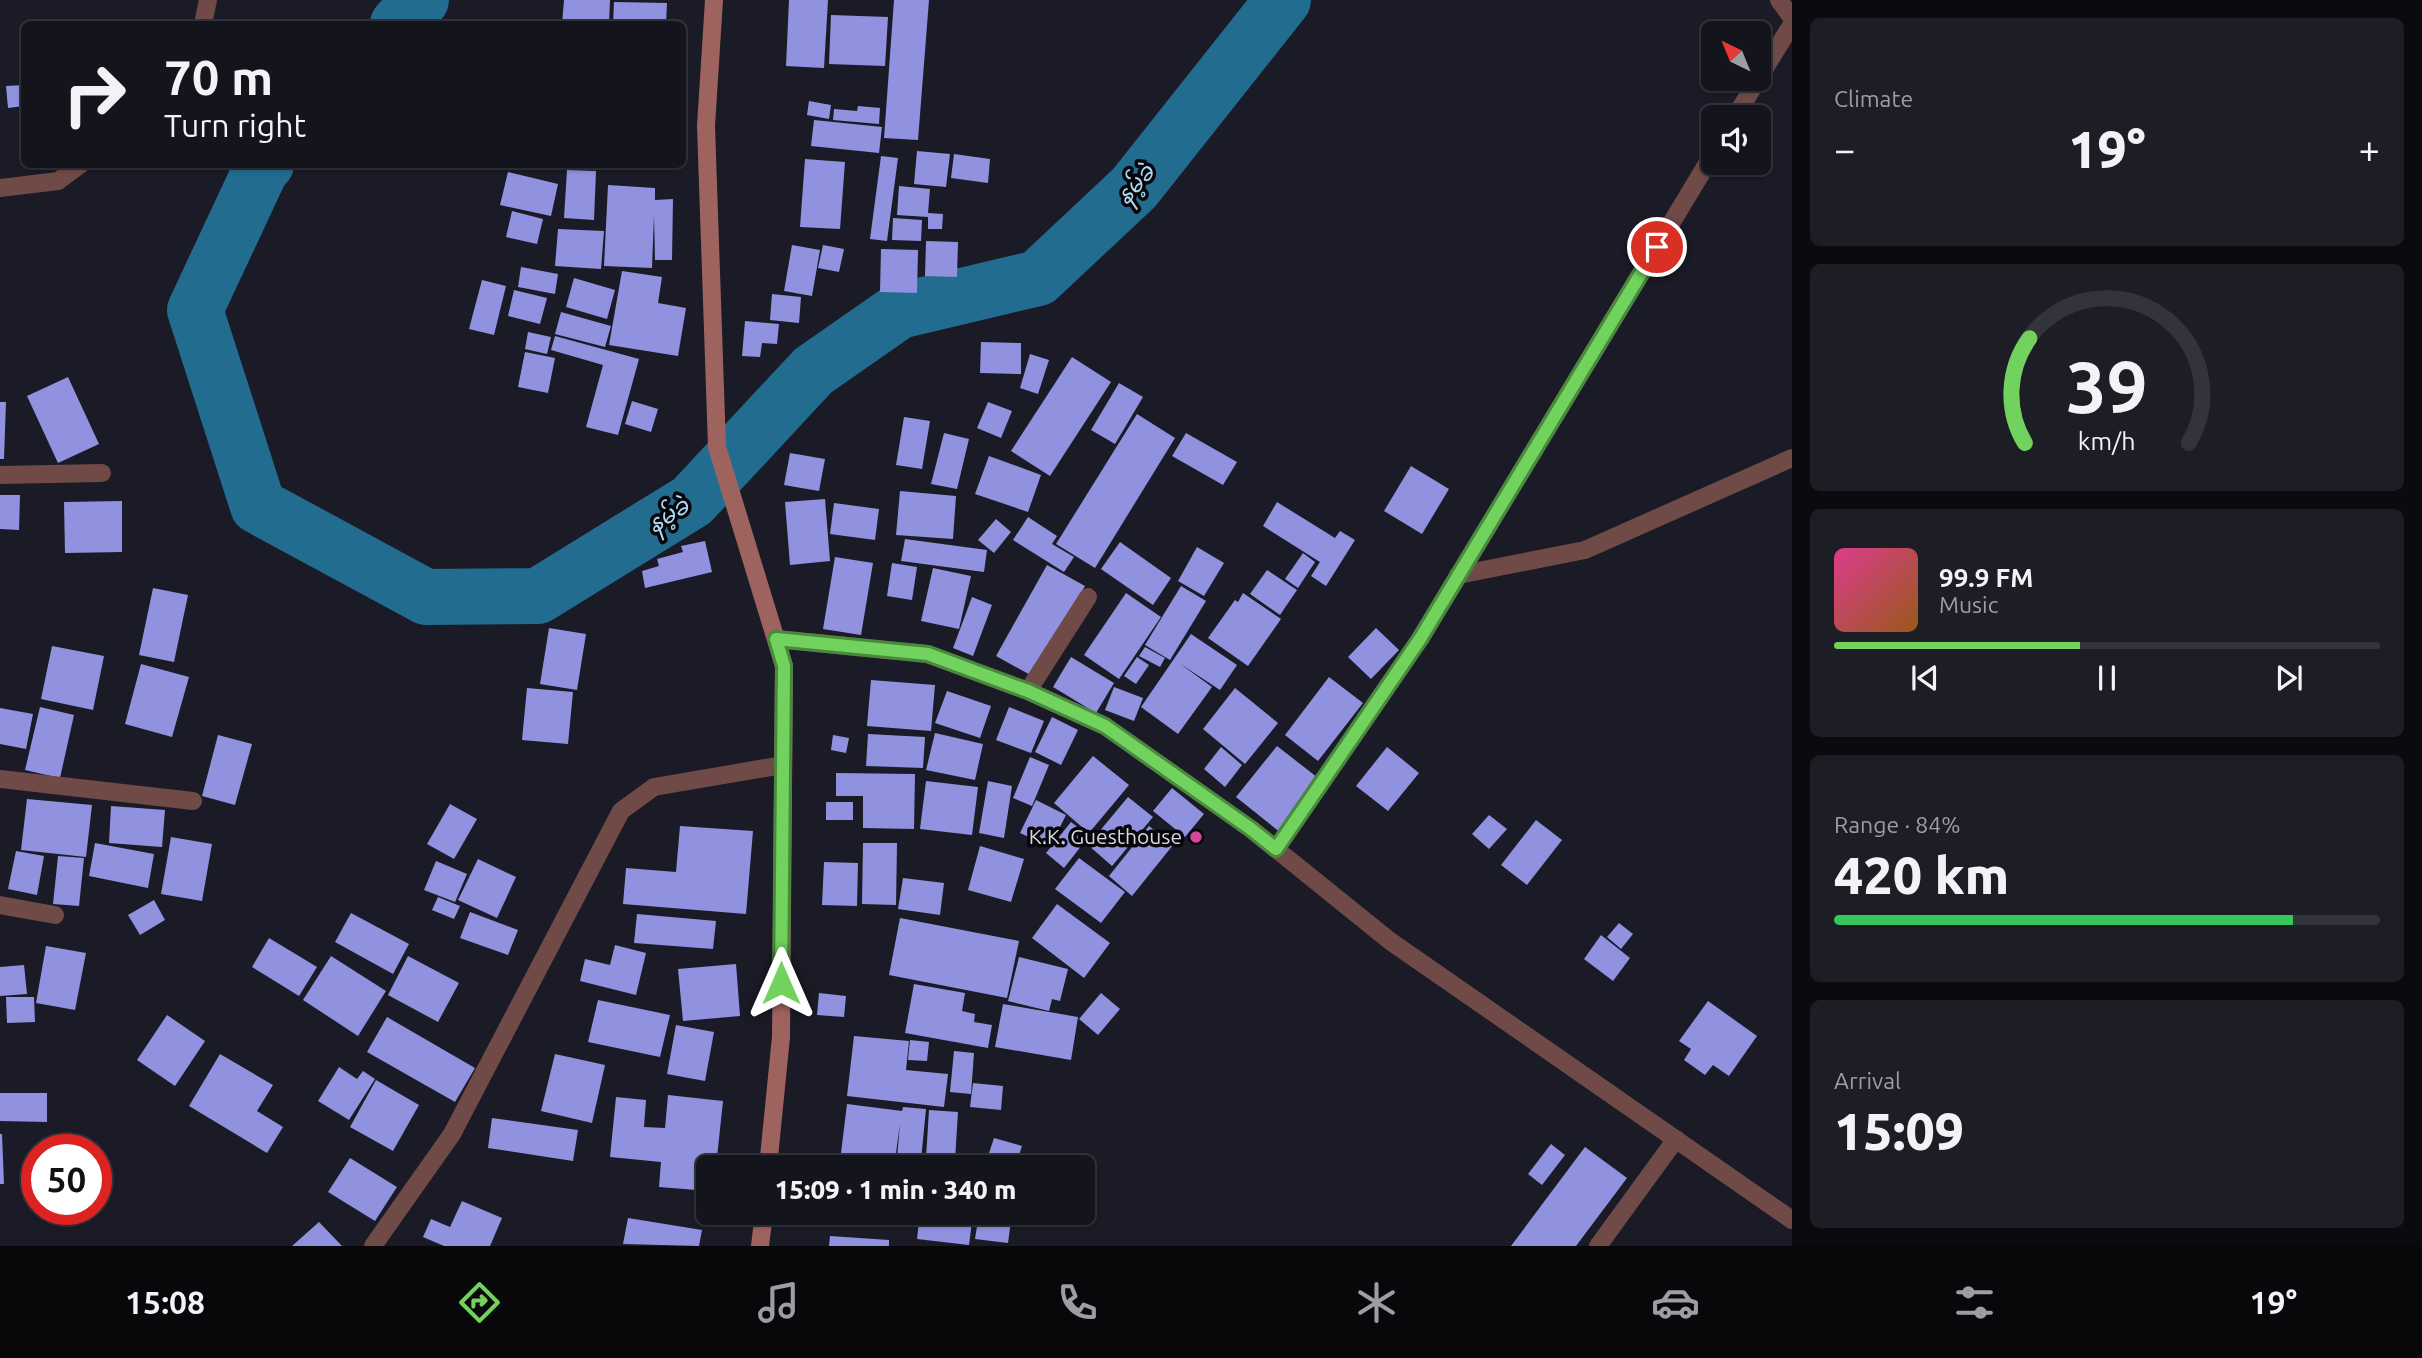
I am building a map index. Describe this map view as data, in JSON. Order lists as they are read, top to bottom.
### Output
{
  "water": ["နမ့်ခဲ"],
  "places": ["K.K. Guesthouse"],
  "north": "top left",
  "page": {
    "tile": [
      "Climate",
      ["Range · 84%", "420 km"],
      ["Arrival", "15:09"]
    ],
    "turn": ["70 m", "Turn right"],
    "heat": ["−", "19°", "+"],
    "song": ["99.9 FM", "Music"],
    "limit": "50",
    "trip": "15:09 · 1 min · 340 m",
    "tabs": ["15:08", "19°"],
    "gauge": ["39", "km/h"]
  }
}
